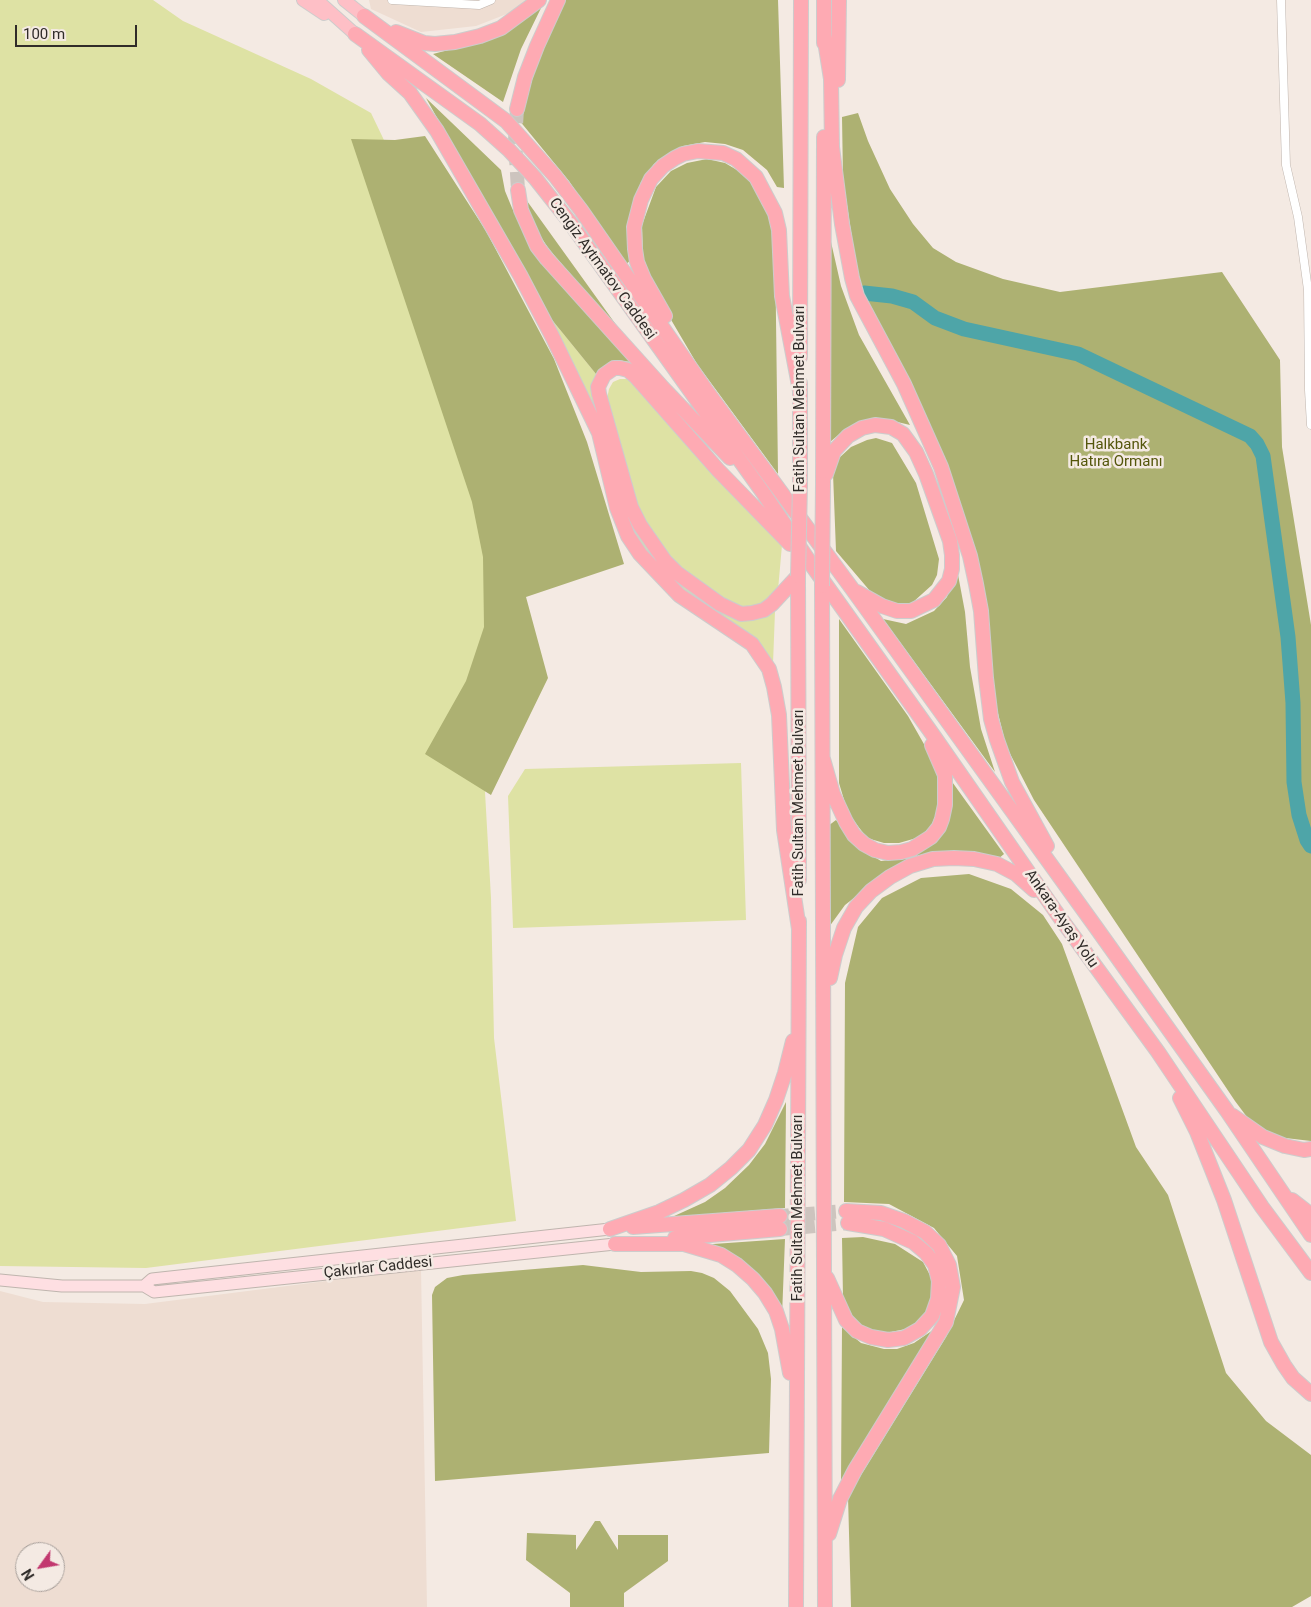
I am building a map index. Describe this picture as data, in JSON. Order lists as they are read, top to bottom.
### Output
{
  "streets": {
    "highway": ["Cengiz Aytmatov Caddesi", "Fatih Sultan Mehmet Bulvarı", "Ankara-Ayaş Yolu"],
    "main road": ["Çakırlar Caddesi"]
  },
  "crossings": [
    ["Cengiz Aytmatov Caddesi", "Ankara-Ayaş Yolu"]
  ],
  "parks": ["Halkbank Hatıra Ormanı"],
  "scale_bar": "100 m",
  "north": "bottom left"
}
